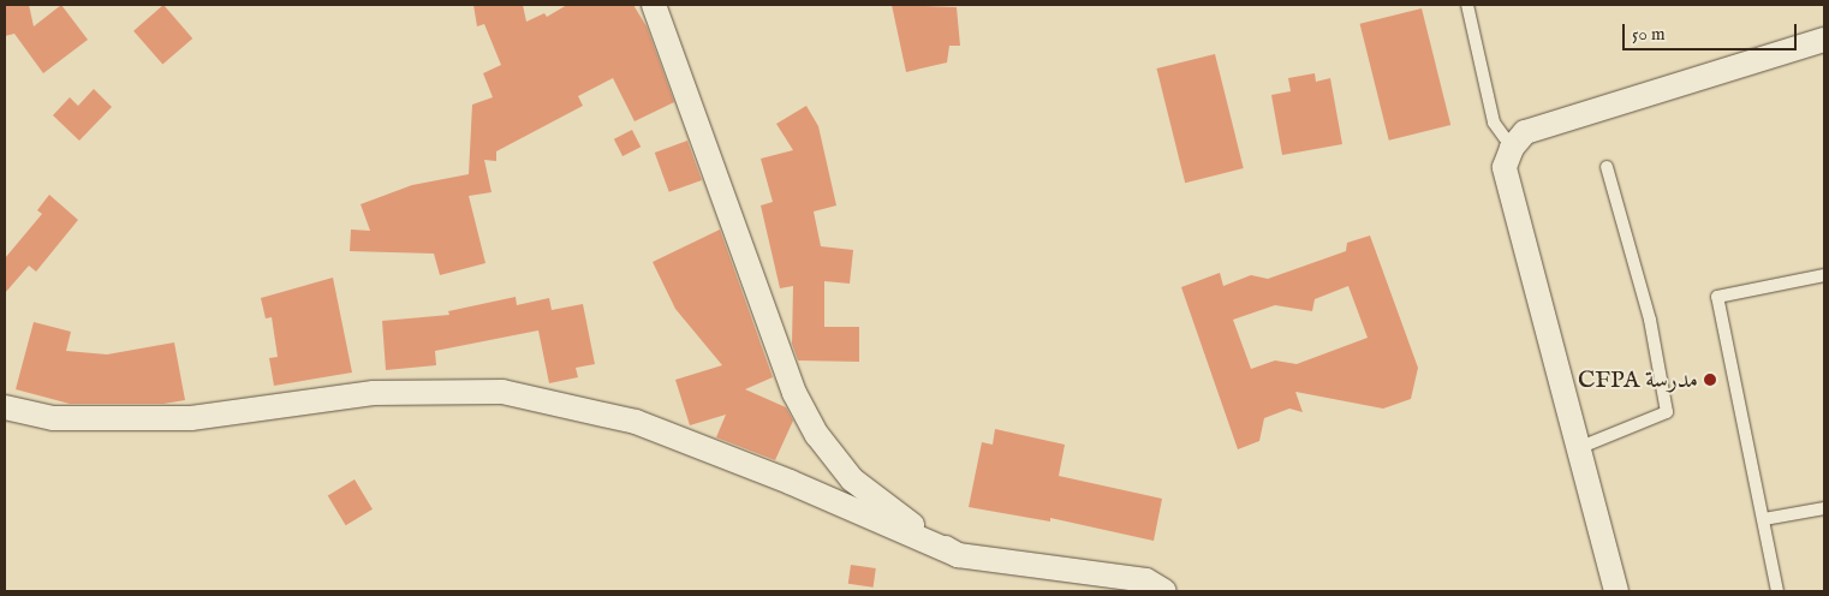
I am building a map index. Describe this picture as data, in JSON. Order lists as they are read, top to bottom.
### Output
{
  "places": ["CFPA مدرسة"],
  "scale_bar": "50 m"
}
